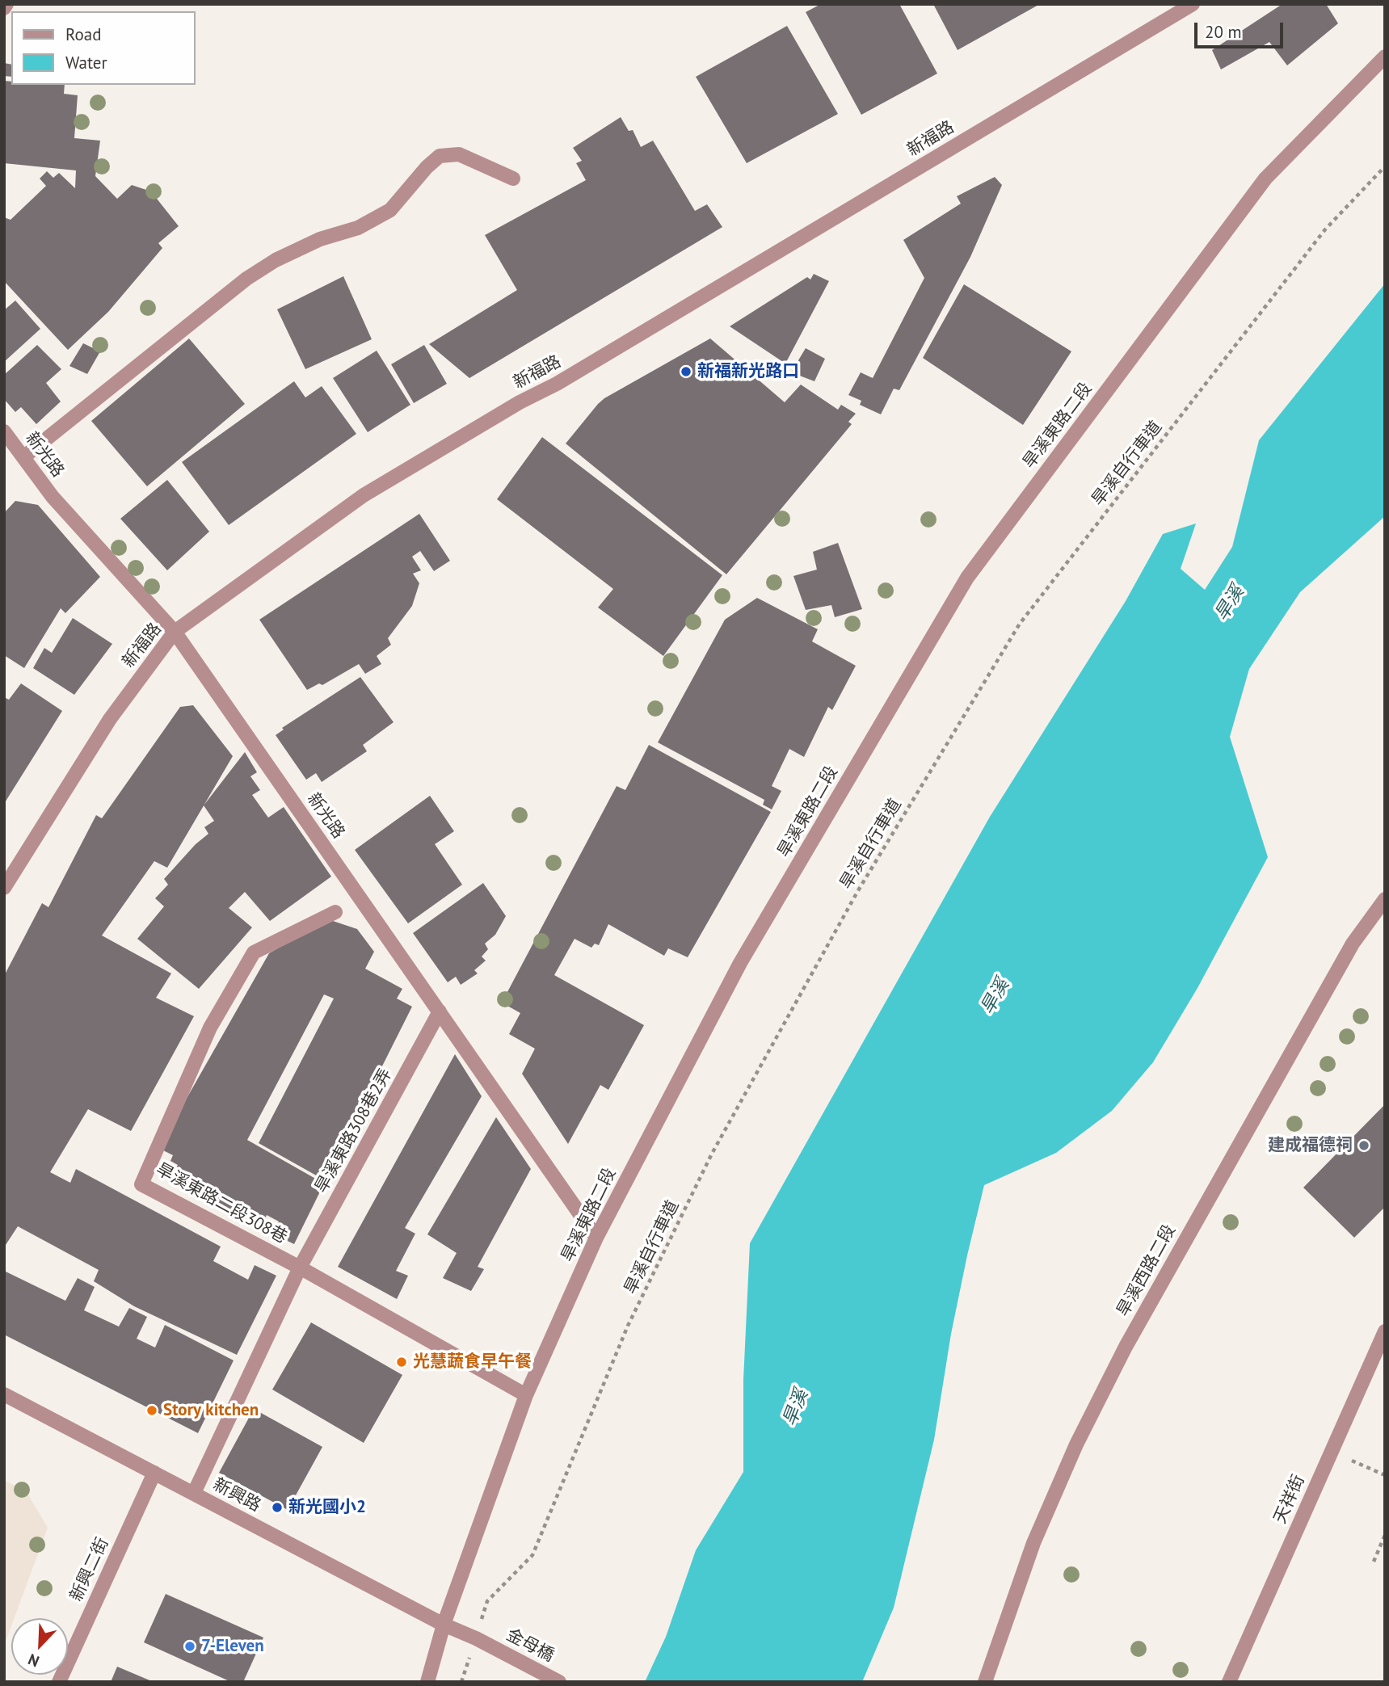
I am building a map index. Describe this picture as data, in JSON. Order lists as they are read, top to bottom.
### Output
{
  "streets": {
    "street": [
      "新福路",
      "旱溪東路二段",
      "新光路",
      "旱溪東路308巷2弄",
      "旱溪東路二段308巷",
      "旱溪西路二段",
      "新興路",
      "天祥街",
      "新興二街",
      "金母橋"
    ],
    "path": ["旱溪自行車道"]
  },
  "crossings": [
    ["新福路", "新光路"],
    ["旱溪東路二段", "新光路"],
    ["旱溪東路二段", "旱溪東路二段308巷"],
    ["旱溪東路二段", "新興路"],
    ["新光路", "旱溪東路308巷2弄"],
    ["旱溪東路308巷2弄", "旱溪東路二段308巷"],
    ["旱溪東路308巷2弄", "新興路"],
    ["新興路", "新興二街"],
    ["新興路", "金母橋"]
  ],
  "water": ["旱溪"],
  "places": [
    "新福新光路口",
    "建成福德祠",
    "光慧蔬食早午餐",
    "Story kitchen",
    "新光國小2",
    "7-Eleven"
  ],
  "legend": ["Road", "Water"],
  "scale_bar": "20 m",
  "north": "bottom left"
}
